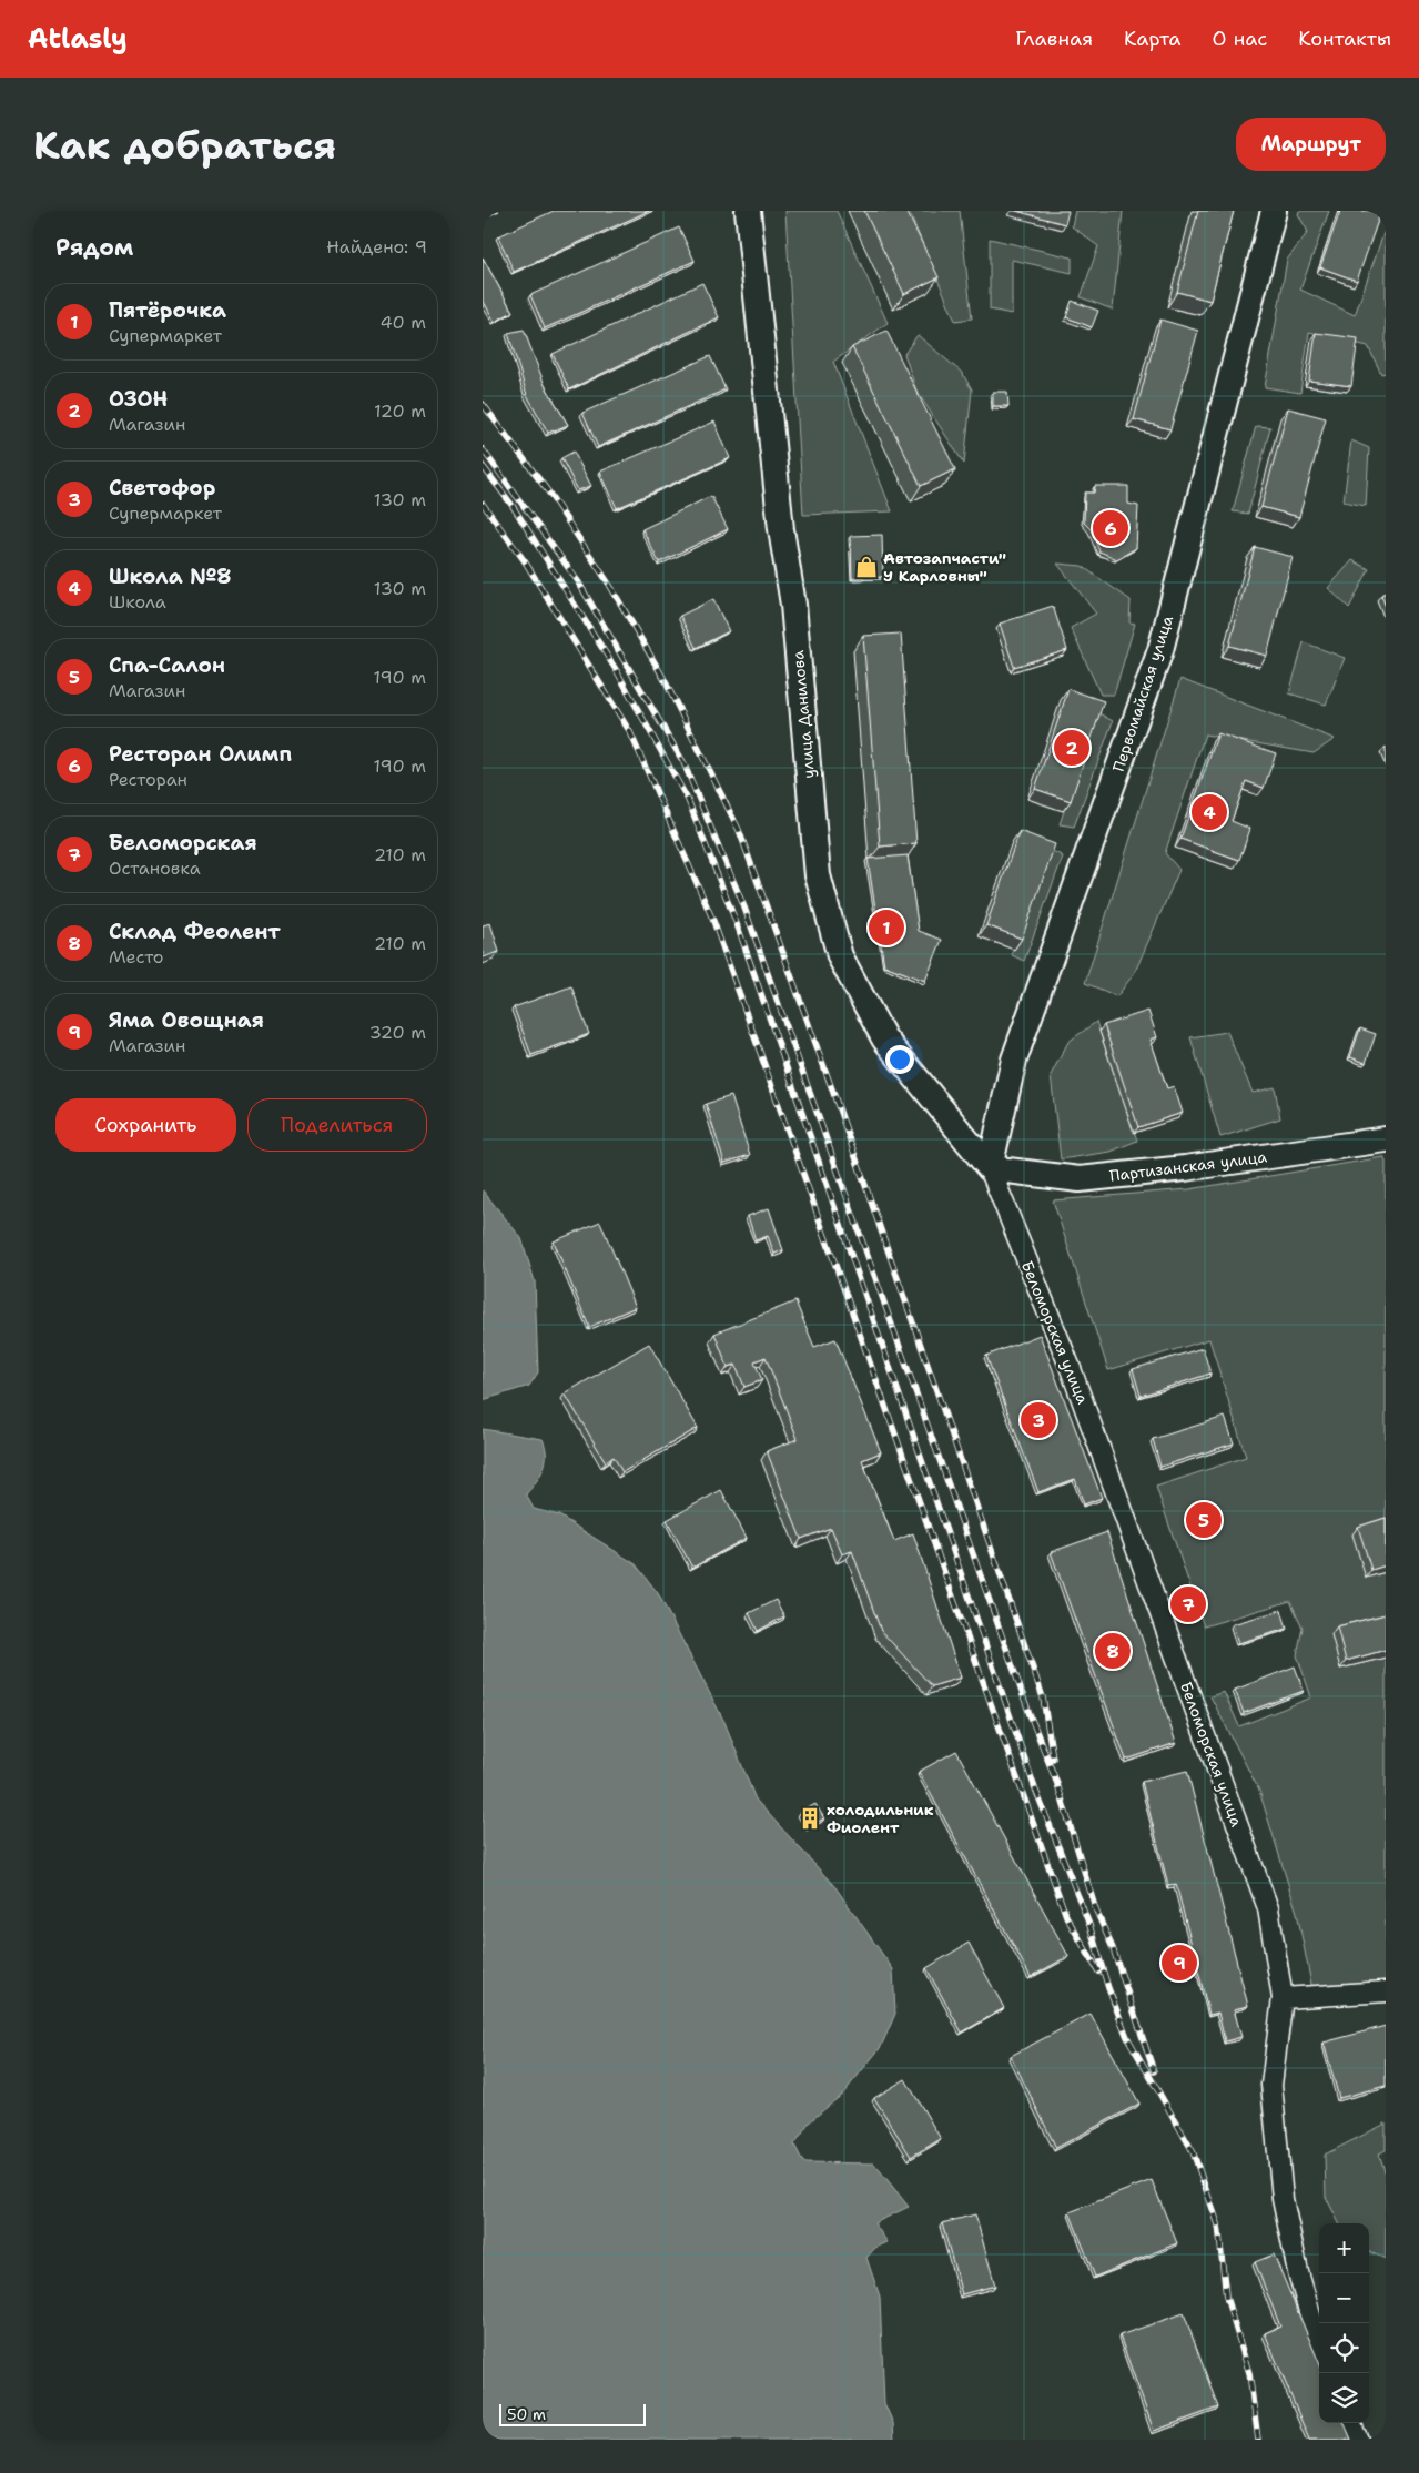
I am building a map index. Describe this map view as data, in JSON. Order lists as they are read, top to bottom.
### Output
{
  "streets": {
    "main road": ["Первомайская улица", "улица Данилова", "Партизанская улица"],
    "street": ["Беломорская улица"]
  },
  "crossings": [
    ["Первомайская улица", "улица Данилова"],
    ["Первомайская улица", "Партизанская улица"],
    ["Первомайская улица", "Беломорская улица"],
    ["улица Данилова", "Партизанская улица"],
    ["улица Данилова", "Беломорская улица"],
    ["Партизанская улица", "Беломорская улица"]
  ],
  "places": {
    "shop": ["Автозапчасти\" У Карловны\""],
    "building": ["холодильник Фиолент"]
  },
  "scale_bar": "50 m",
  "page": {
    "header": "Atlasly",
    "nav": [
      "Главная",
      "Карта",
      "О нас",
      "Контакты"
    ],
    "buttons": [
      "Маршрут",
      ["Сохранить", "Поделиться"]
    ],
    "title": "Как добраться",
    "heading": ["Рядом", "Найдено: 9"],
    "list": [
      {
        "mark": "1",
        "name": "Пятёрочка",
        "note": "Супермаркет",
        "value": "40 m"
      },
      {
        "mark": "2",
        "name": "ОЗОН",
        "note": "Магазин",
        "value": "120 m"
      },
      {
        "mark": "3",
        "name": "Светофор",
        "note": "Супермаркет",
        "value": "130 m"
      },
      {
        "mark": "4",
        "name": "Школа №8",
        "note": "Школа",
        "value": "130 m"
      },
      {
        "mark": "5",
        "name": "Спа-Салон",
        "note": "Магазин",
        "value": "190 m"
      },
      {
        "mark": "6",
        "name": "Ресторан Олимп",
        "note": "Ресторан",
        "value": "190 m"
      },
      {
        "mark": "7",
        "name": "Беломорская",
        "note": "Остановка",
        "value": "210 m"
      },
      {
        "mark": "8",
        "name": "Склад Феолент",
        "note": "Место",
        "value": "210 m"
      },
      {
        "mark": "9",
        "name": "Яма Овощная",
        "note": "Магазин",
        "value": "320 m"
      }
    ],
    "pins": [
      "6",
      "2",
      "4",
      "1",
      "3",
      "5",
      "7",
      "8",
      "9"
    ],
    "map_buttons": ["+", "−"],
    "scale": "50 m"
  }
}
